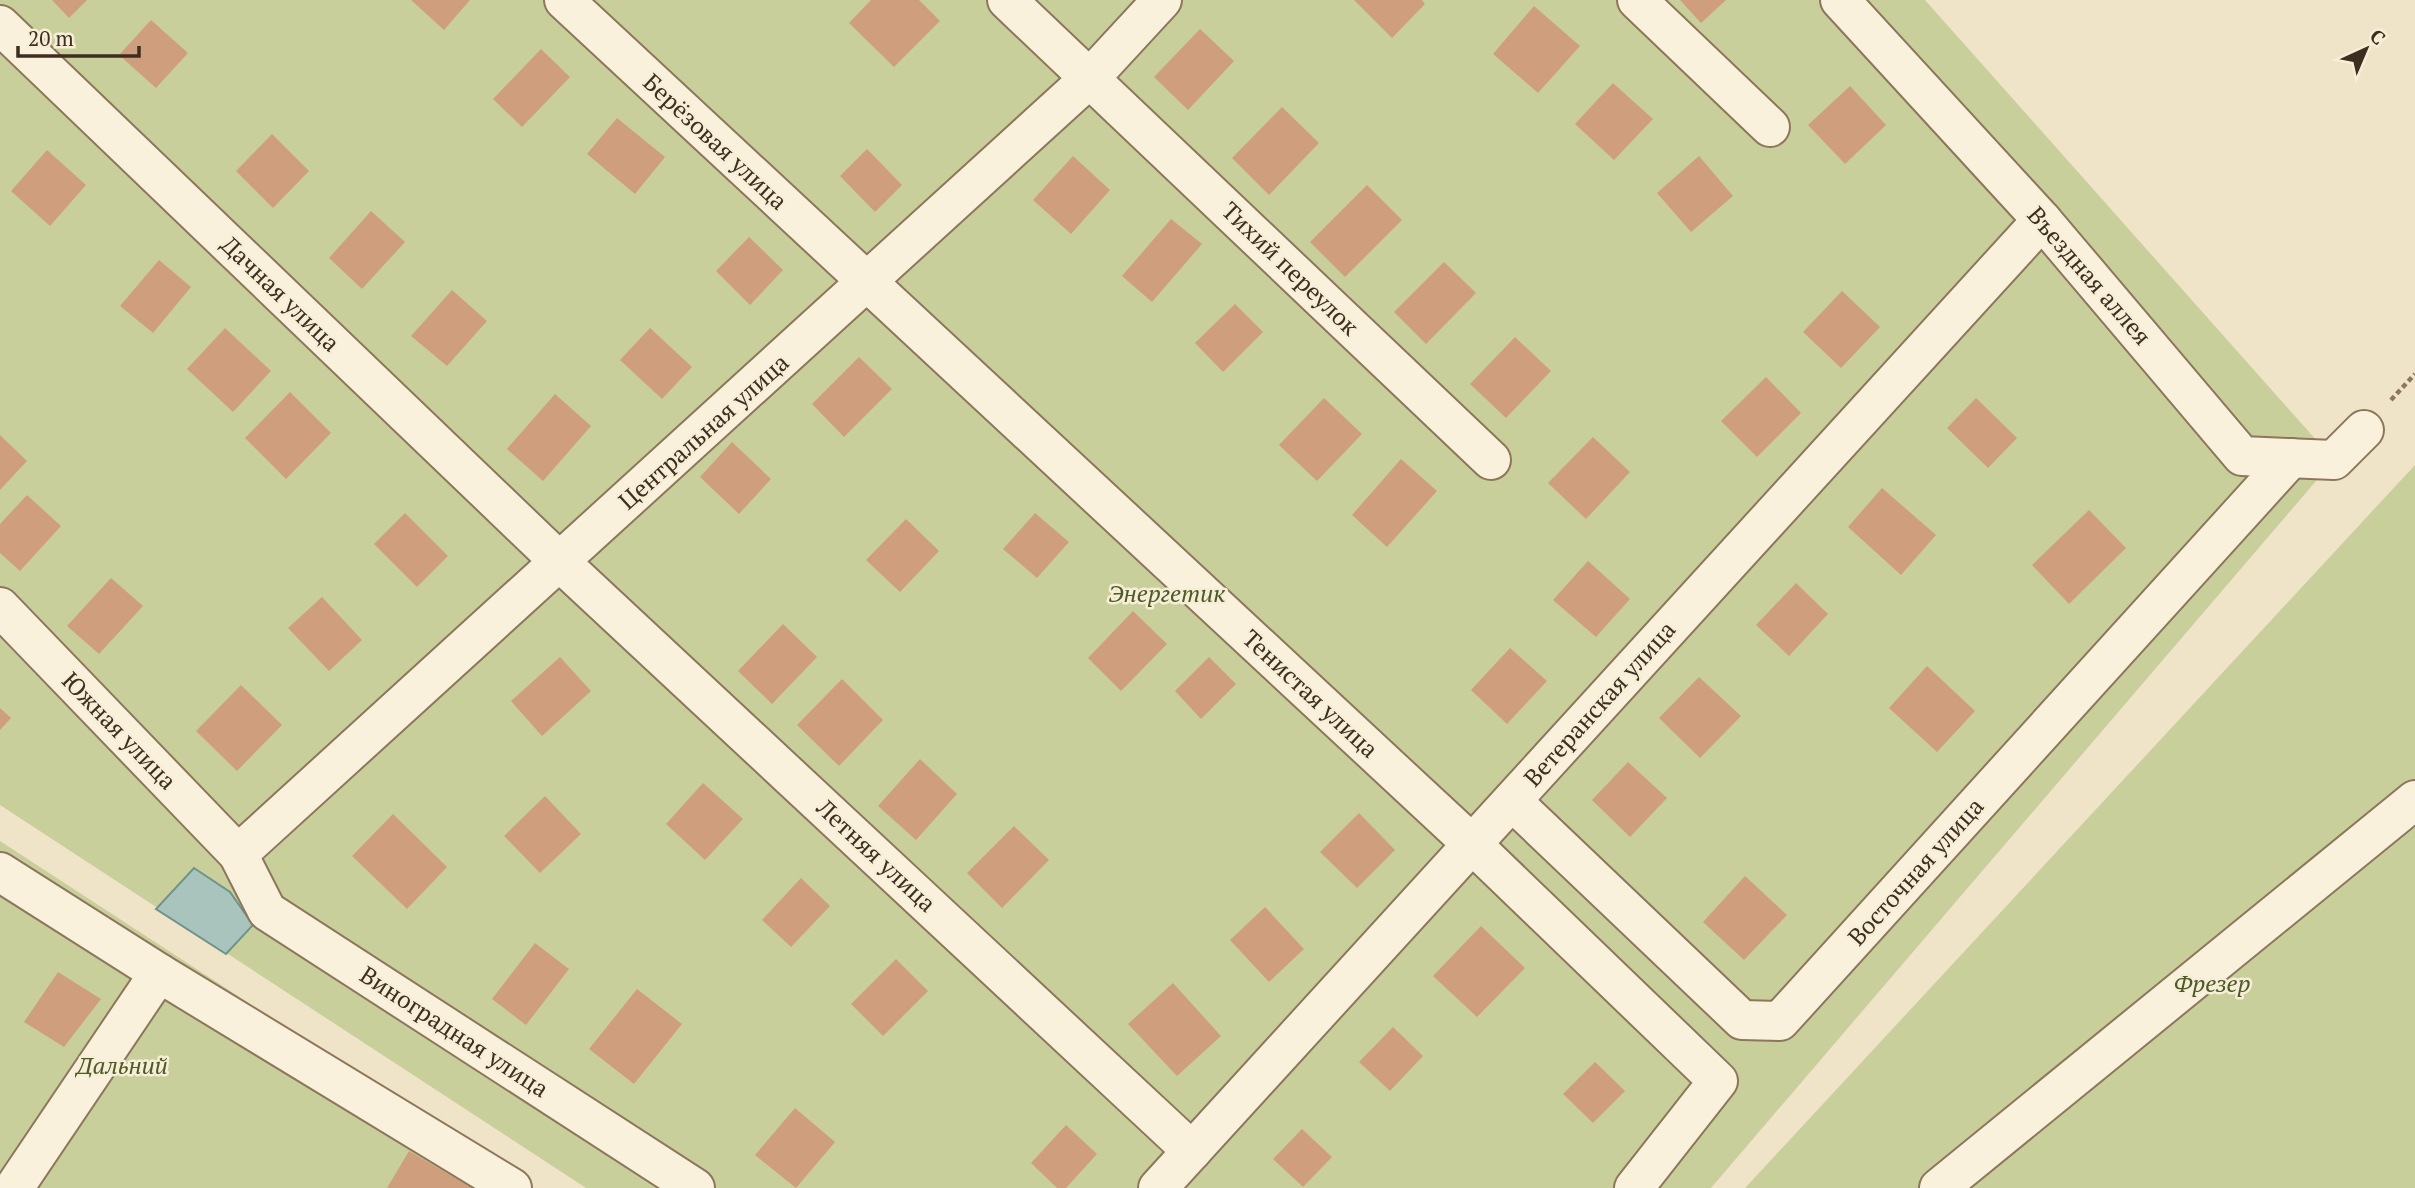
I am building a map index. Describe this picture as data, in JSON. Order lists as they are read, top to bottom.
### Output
{
  "streets": {
    "street": [
      "Берёзовая улица",
      "Тихий переулок",
      "Въездная аллея",
      "Дачная улица",
      "Центральная улица",
      "Тенистая улица",
      "Ветеранская улица",
      "Южная улица",
      "Летняя улица",
      "Восточная улица",
      "Виноградная улица"
    ]
  },
  "crossings": [
    ["Берёзовая улица", "Центральная улица"],
    ["Берёзовая улица", "Тенистая улица"],
    ["Тихий переулок", "Центральная улица"],
    ["Въездная аллея", "Ветеранская улица"],
    ["Въездная аллея", "Восточная улица"],
    ["Дачная улица", "Центральная улица"],
    ["Дачная улица", "Летняя улица"],
    ["Центральная улица", "Тенистая улица"],
    ["Центральная улица", "Южная улица"],
    ["Центральная улица", "Летняя улица"],
    ["Центральная улица", "Виноградная улица"],
    ["Тенистая улица", "Ветеранская улица"],
    ["Ветеранская улица", "Летняя улица"],
    ["Ветеранская улица", "Восточная улица"],
    ["Южная улица", "Виноградная улица"]
  ],
  "parks": ["Энергетик", "Фрезер", "Дальний"],
  "scale_bar": "20 m",
  "north": "top right"
}
